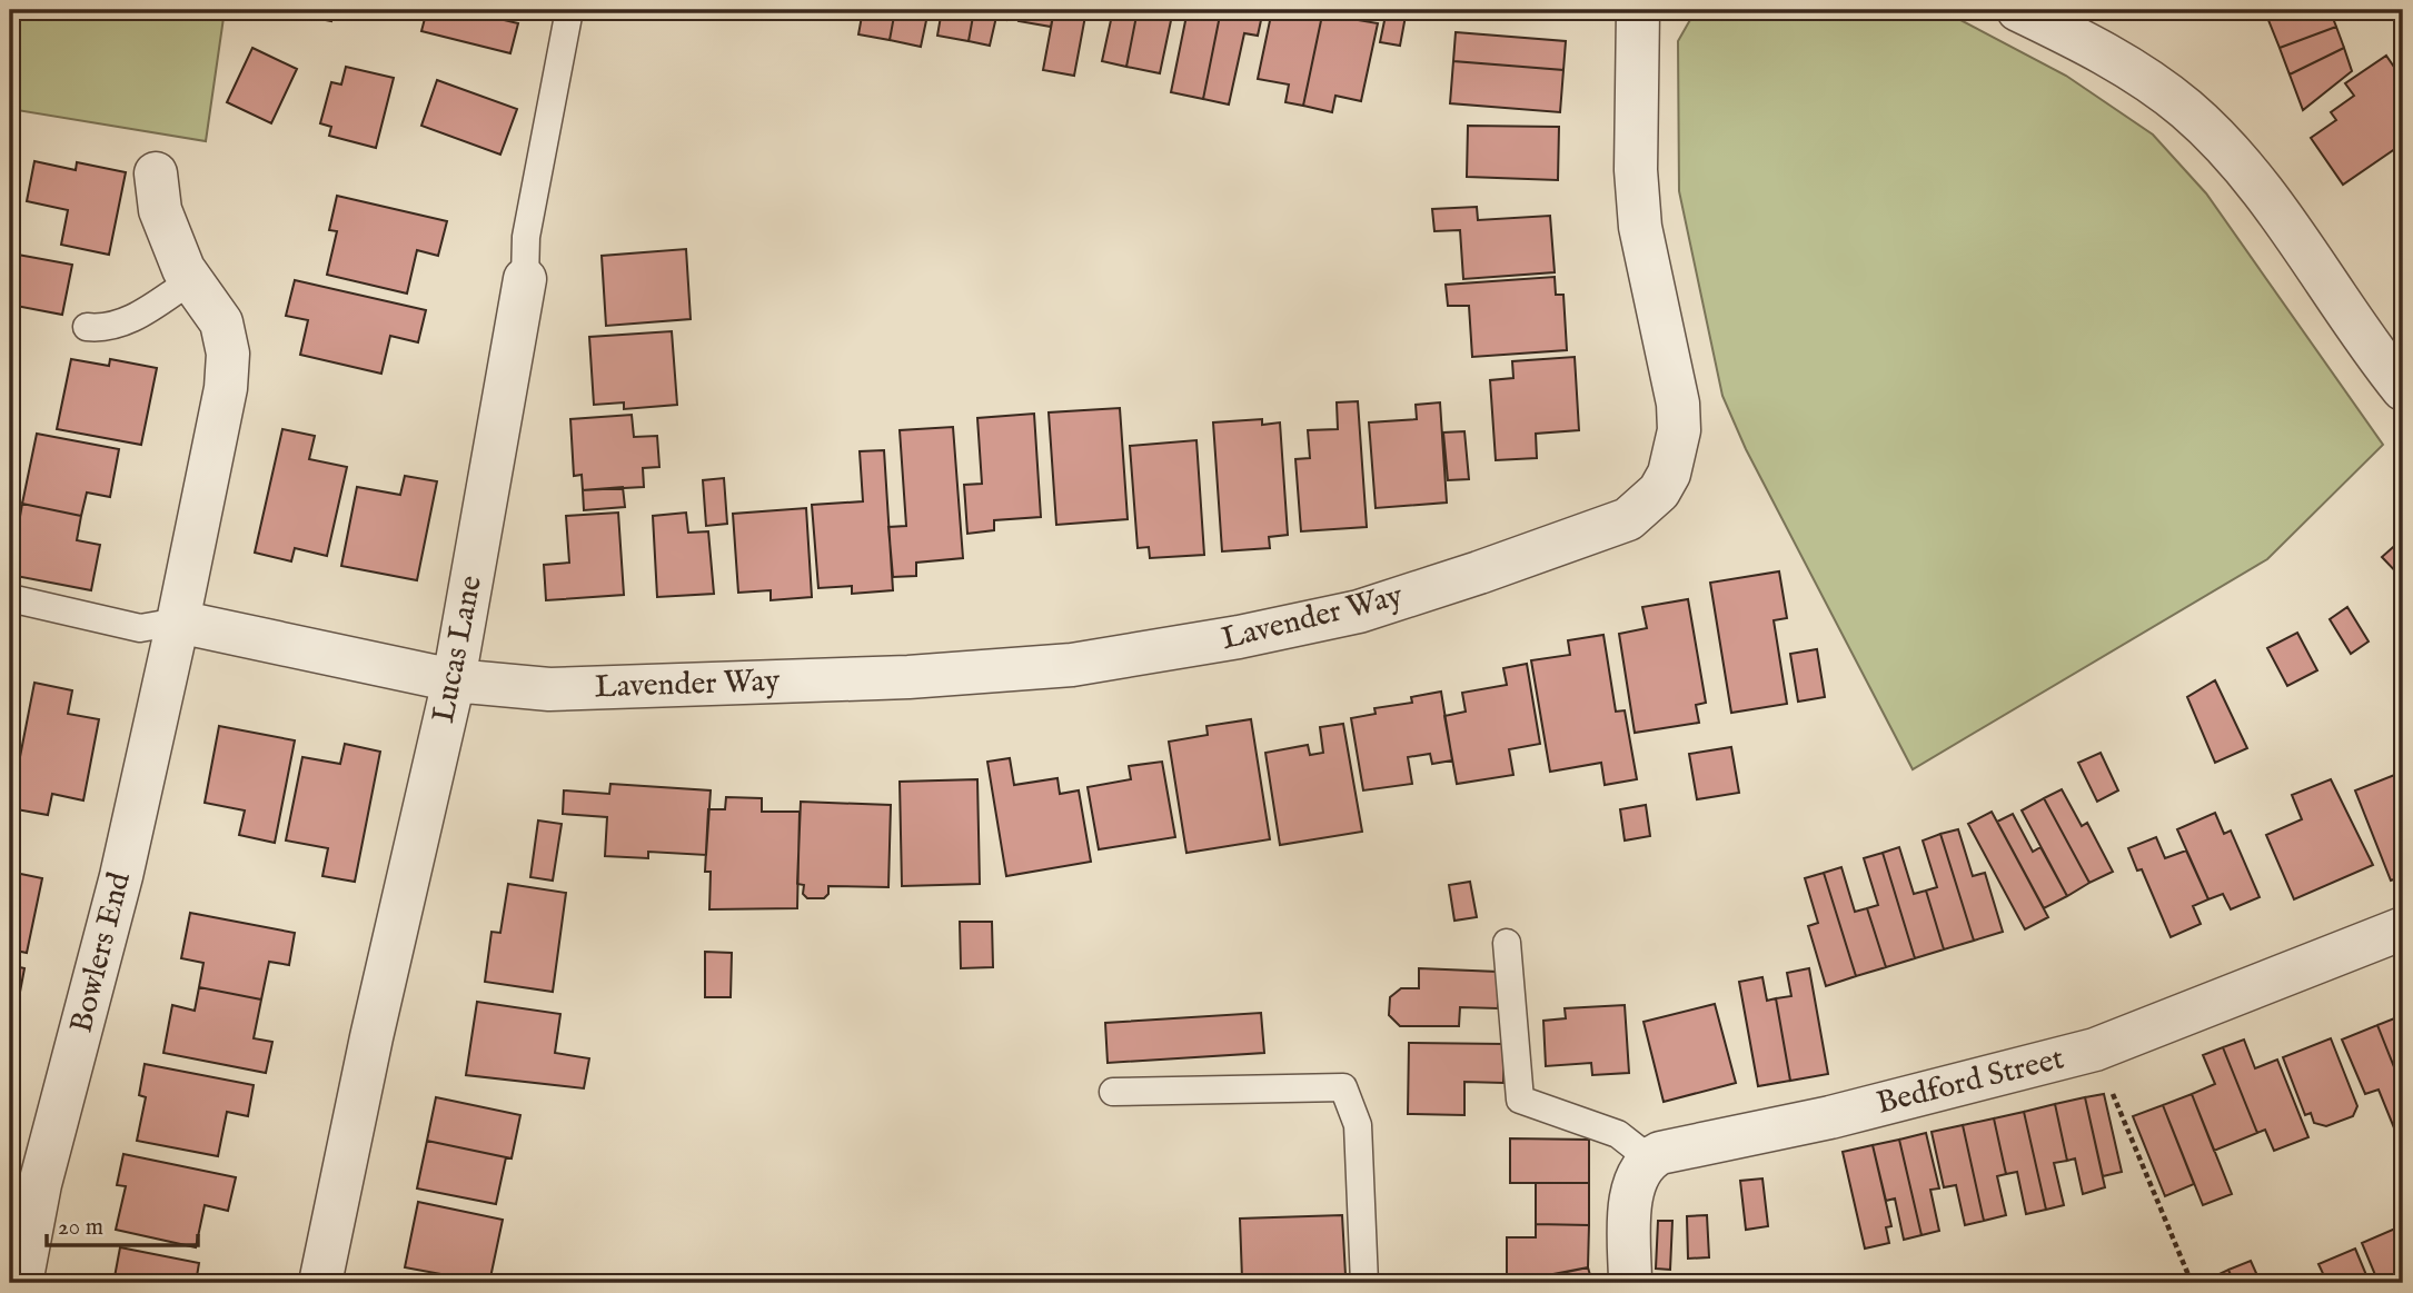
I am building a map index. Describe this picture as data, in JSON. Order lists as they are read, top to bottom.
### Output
{
  "streets": {
    "street": [
      "Lavender Way",
      "Lucas Lane",
      "Bowlers End",
      "Bedford Street"
    ]
  },
  "crossings": [
    ["Lavender Way", "Lucas Lane"]
  ],
  "scale_bar": "20 m"
}
